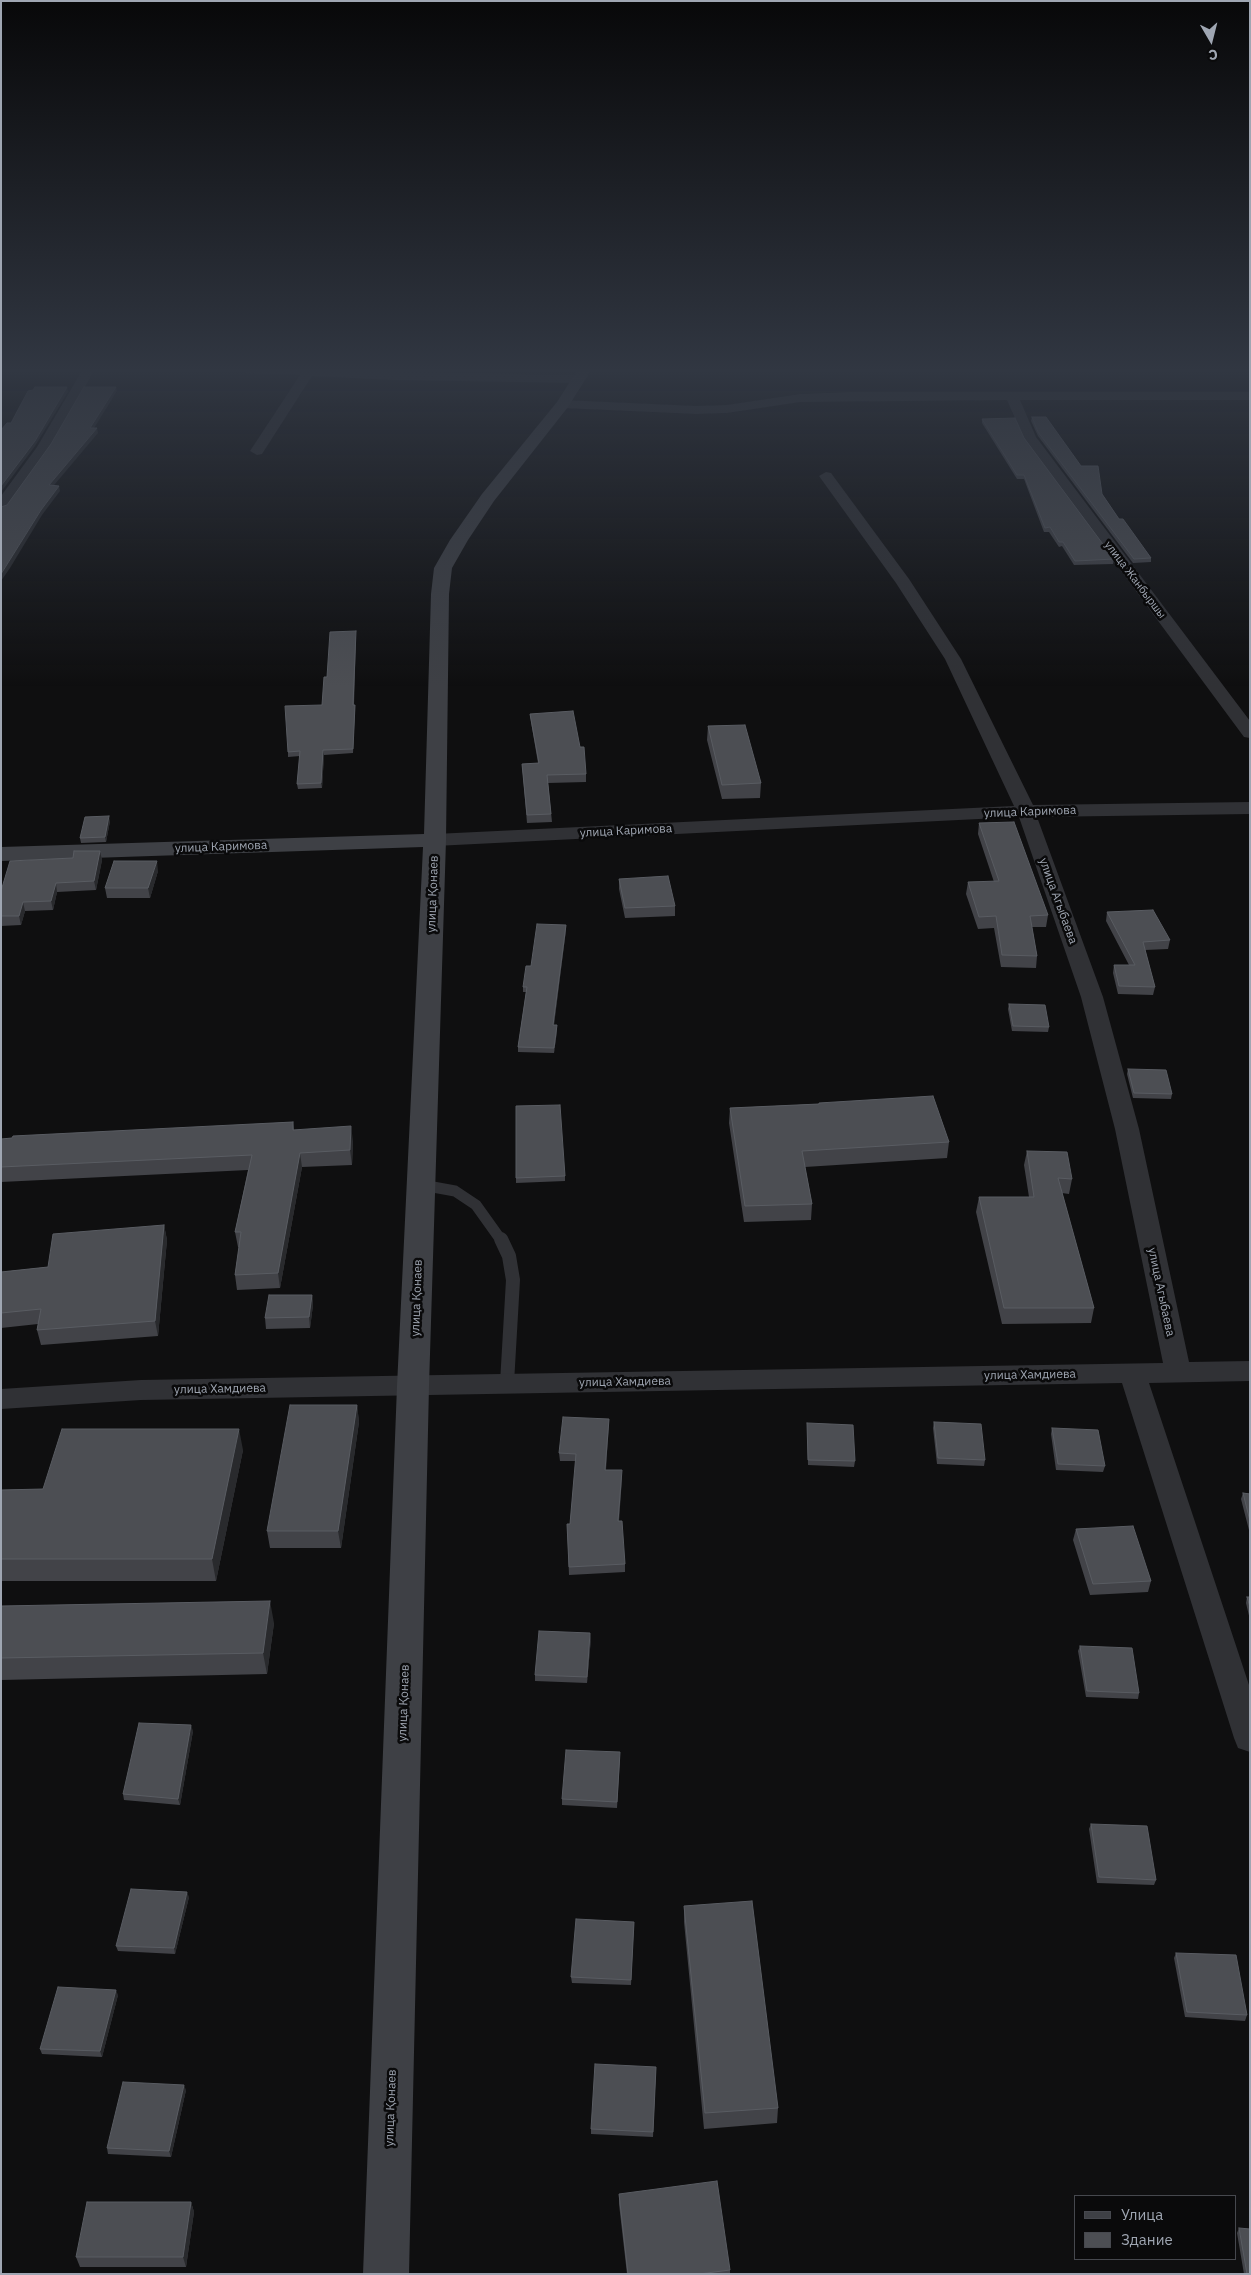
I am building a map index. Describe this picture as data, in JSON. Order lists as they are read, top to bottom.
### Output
{
  "streets": {
    "main road": ["улица Каримова", "улица Қонаев"],
    "street": ["улица Жанбыршы", "улица Агыбаева", "улица Хамдиева"]
  },
  "crossings": [
    ["улица Каримова", "улица Қонаев"],
    ["улица Каримова", "улица Агыбаева"],
    ["улица Қонаев", "улица Хамдиева"],
    ["улица Агыбаева", "улица Хамдиева"]
  ],
  "legend": ["Улица", "Здание"],
  "north": "bottom"
}
